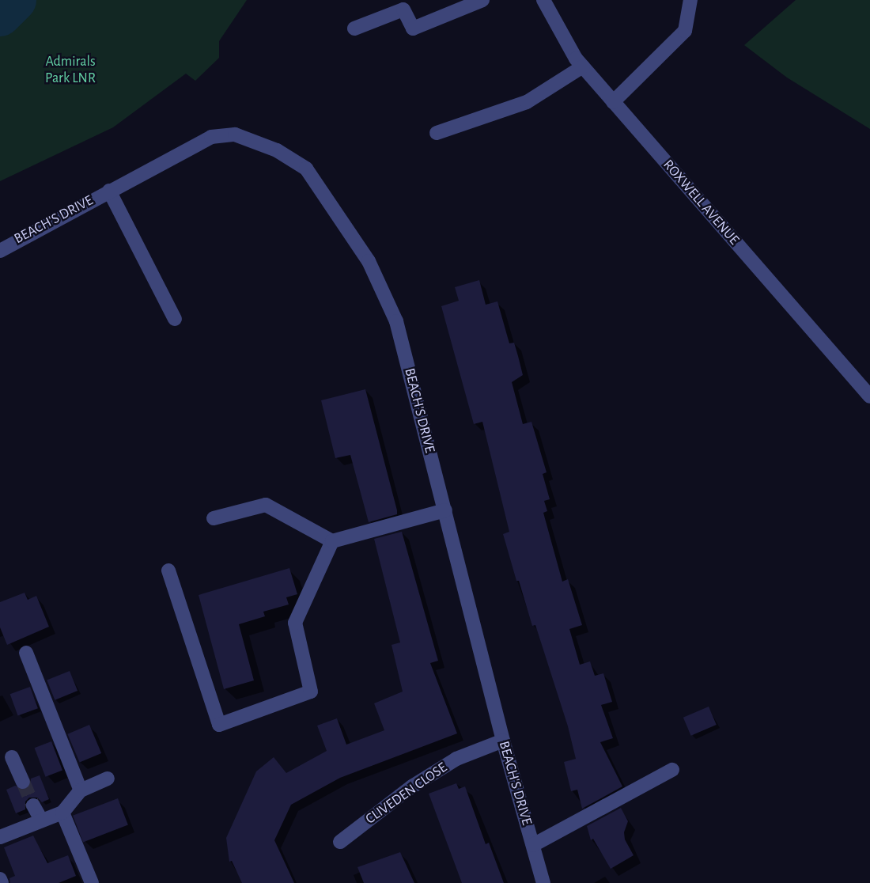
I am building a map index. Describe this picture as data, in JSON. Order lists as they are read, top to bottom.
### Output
{
  "streets": {
    "street": ["ROXWELL AVENUE", "BEACH'S DRIVE", "CLIVEDEN CLOSE"]
  },
  "crossings": [
    ["BEACH'S DRIVE", "CLIVEDEN CLOSE"]
  ],
  "parks": ["Admirals Park LNR"]
}
